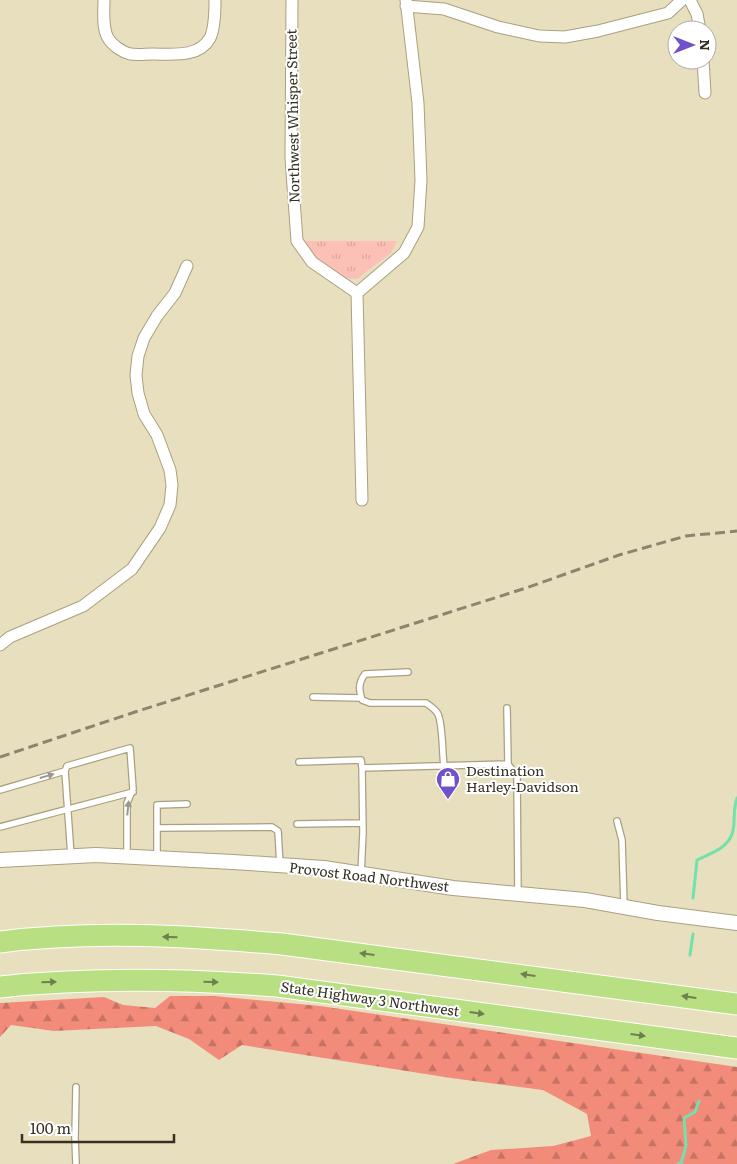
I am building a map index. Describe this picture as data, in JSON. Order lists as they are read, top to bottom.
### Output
{
  "streets": {
    "highway": ["State Highway 3 Northwest"],
    "street": ["Northwest Whisper Street", "Provost Road Northwest"]
  },
  "places": {
    "shop": ["Destination Harley-Davidson"]
  },
  "scale_bar": "100 m",
  "north": "right"
}
